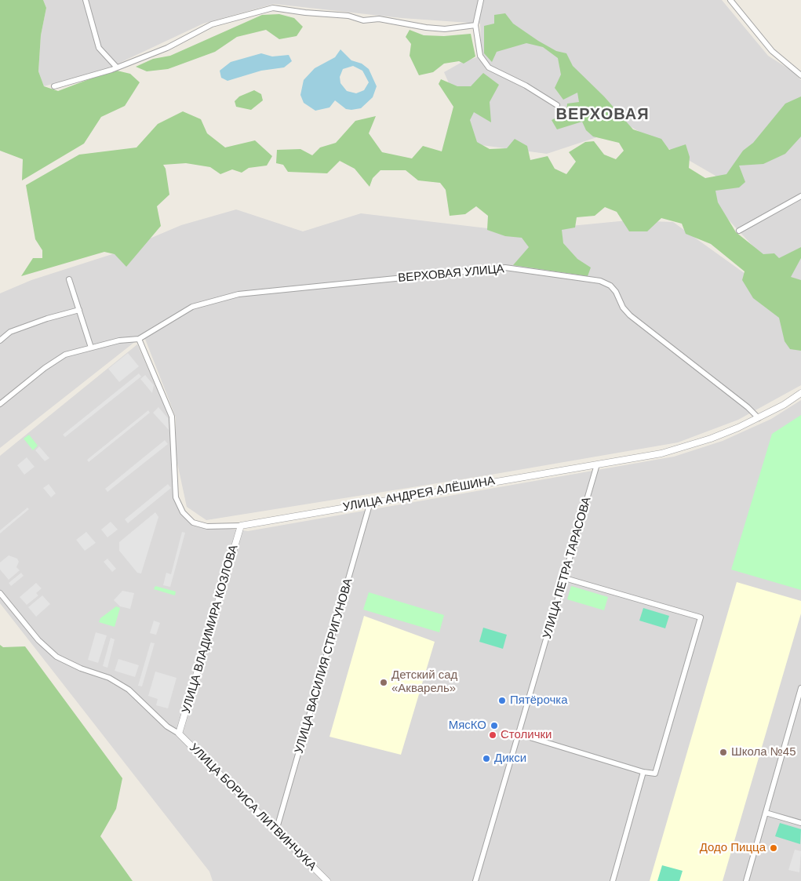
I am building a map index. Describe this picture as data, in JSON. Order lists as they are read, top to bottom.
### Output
{
  "streets": {
    "street": [
      "ВЕРХОВАЯ УЛИЦА",
      "УЛИЦА АНДРЕЯ АЛЁШИНА",
      "УЛИЦА ПЕТРА ТАРАСОВА",
      "УЛИЦА ВЛАДИМИРА КОЗЛОВА",
      "УЛИЦА ВАСИЛИЯ СТРИГУНОВА",
      "УЛИЦА БОРИСА ЛИТВИНЧУКА"
    ]
  },
  "crossings": [
    ["УЛИЦА АНДРЕЯ АЛЁШИНА", "УЛИЦА ПЕТРА ТАРАСОВА"],
    ["УЛИЦА АНДРЕЯ АЛЁШИНА", "УЛИЦА ВЛАДИМИРА КОЗЛОВА"],
    ["УЛИЦА АНДРЕЯ АЛЁШИНА", "УЛИЦА ВАСИЛИЯ СТРИГУНОВА"],
    ["УЛИЦА ВЛАДИМИРА КОЗЛОВА", "УЛИЦА БОРИСА ЛИТВИНЧУКА"],
    ["УЛИЦА ВАСИЛИЯ СТРИГУНОВА", "УЛИЦА БОРИСА ЛИТВИНЧУКА"]
  ],
  "districts": ["ВЕРХОВАЯ"],
  "places": [
    "Детский сад «Акварель»",
    "Пятёрочка",
    "МясКО",
    "Столички",
    "Школа №45",
    "Дикси",
    "Додо Пицца"
  ]
}
